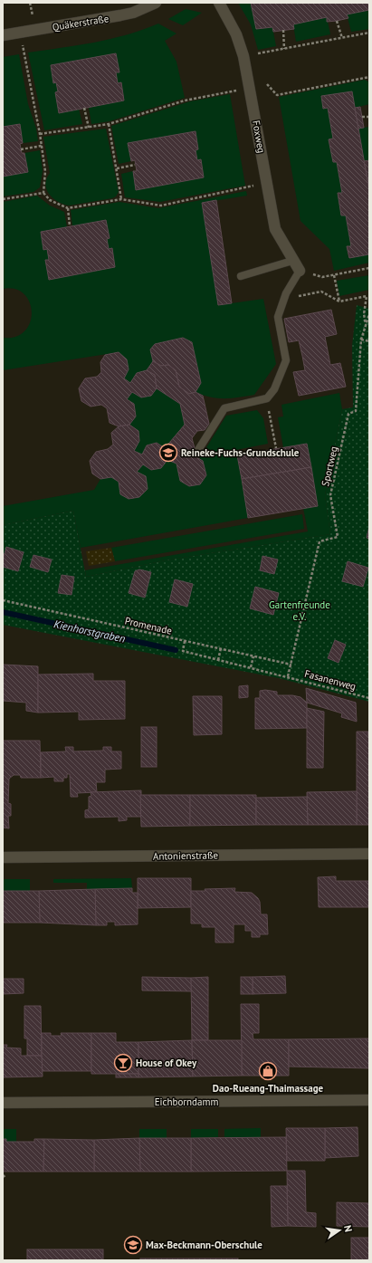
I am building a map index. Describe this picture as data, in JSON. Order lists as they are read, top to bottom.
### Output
{
  "streets": {
    "main road": [
      "Quäkerstraße",
      "Foxweg",
      "Antonienstraße",
      "Eichborndamm"
    ],
    "path": ["Sportweg", "Promenade", "Fasanenweg"]
  },
  "crossings": [
    ["Sportweg", "Promenade"],
    ["Sportweg", "Fasanenweg"],
    ["Promenade", "Fasanenweg"]
  ],
  "water": ["Kienhorstgraben"],
  "parks": ["Gartenfreunde e.V."],
  "places": {
    "school or university": ["Reineke-Fuchs-Grundschule", "Max-Beckmann-Oberschule"],
    "bar": ["House of Okey"],
    "shop": ["Dao-Rueang-Thaimassage"]
  },
  "north": "right"
}
